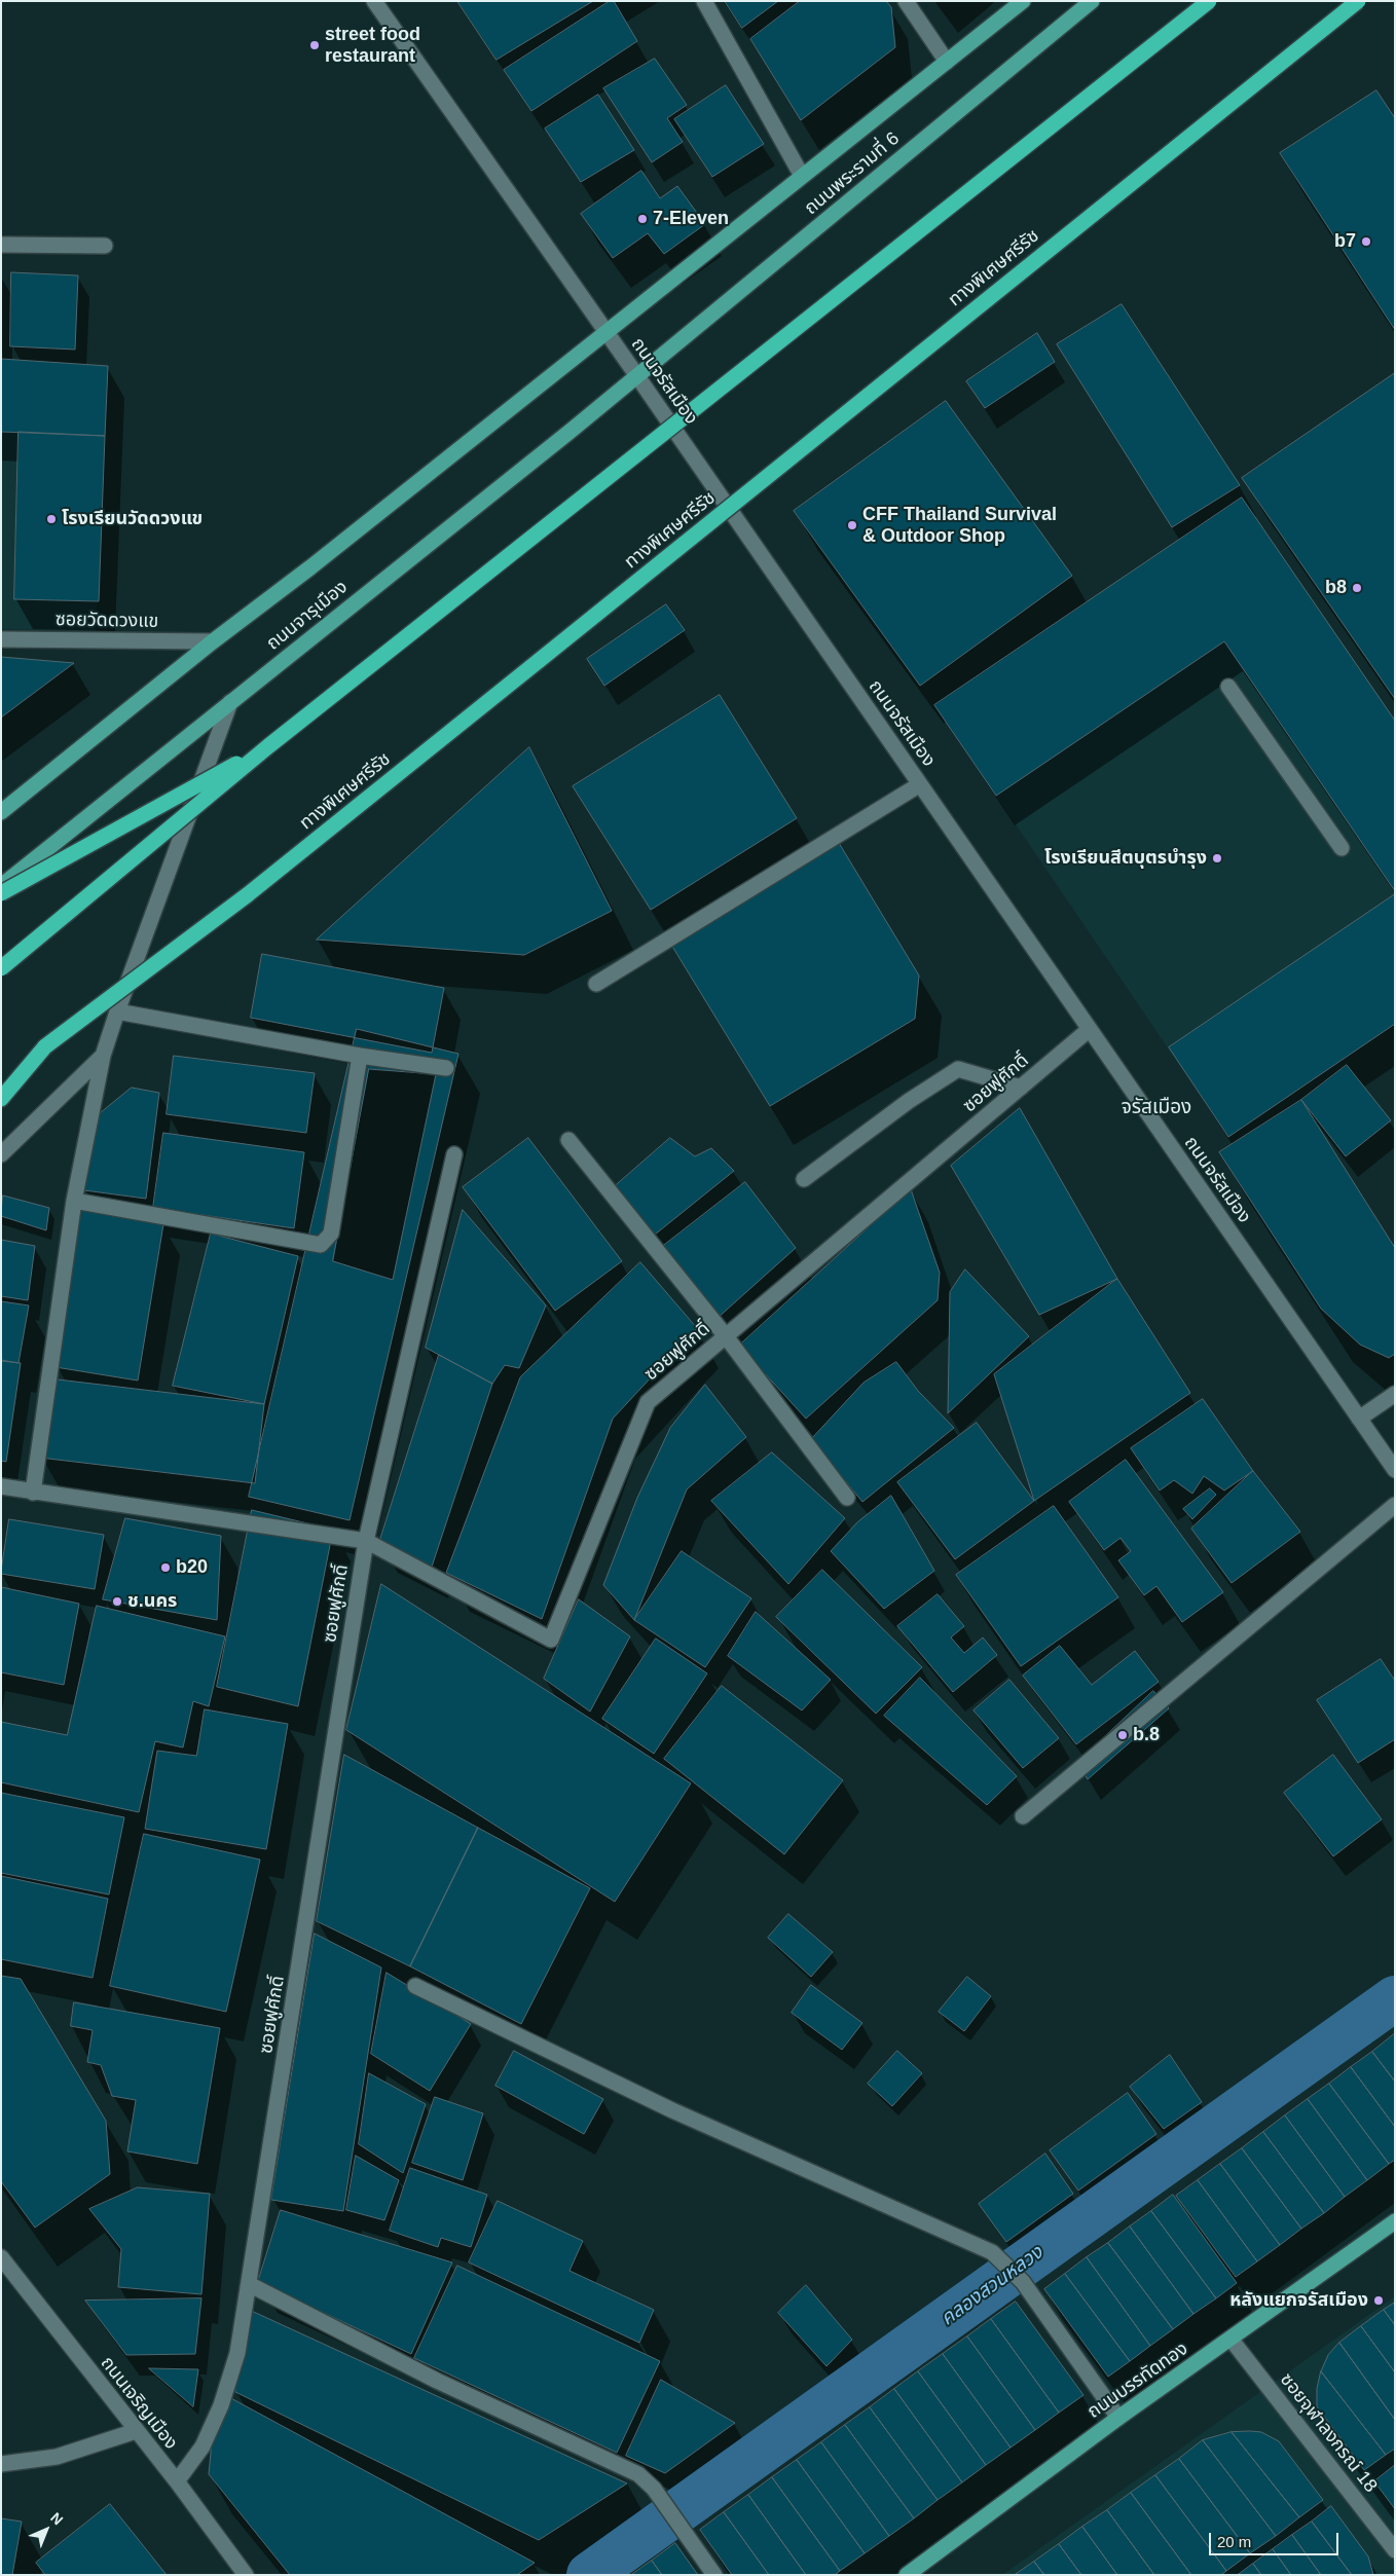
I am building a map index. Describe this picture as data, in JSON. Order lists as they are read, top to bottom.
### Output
{
  "streets": {
    "highway": ["ทางพิเศษศรีรัช"],
    "main road": ["ถนนพระรามที่ 6", "ถนนจารุเมือง", "ถนนบรรทัดทอง"],
    "street": [
      "ถนนจรัสเมือง",
      "ซอยวัดดวงแข",
      "ซอยฟูศักดิ์",
      "ถนนเจริญเมือง",
      "ซอยจุฬาลงกรณ์ 18"
    ]
  },
  "crossings": [
    ["ถนนพระรามที่ 6", "ถนนจรัสเมือง"],
    ["ถนนพระรามที่ 6", "ถนนจารุเมือง"],
    ["ถนนจรัสเมือง", "ถนนจารุเมือง"],
    ["ถนนจรัสเมือง", "ซอยฟูศักดิ์"],
    ["ถนนจารุเมือง", "ซอยวัดดวงแข"],
    ["ซอยฟูศักดิ์", "ถนนเจริญเมือง"],
    ["ถนนบรรทัดทอง", "ซอยจุฬาลงกรณ์ 18"]
  ],
  "districts": ["จรัสเมือง"],
  "water": ["คลองสวนหลวง"],
  "places": [
    "street food restaurant",
    "7-Eleven",
    "b7",
    "โรงเรียนวัดดวงแข",
    "CFF Thailand Survival & Outdoor Shop",
    "b8",
    "โรงเรียนสีตบุตรบำรุง",
    "b20",
    "ช.นคร",
    "b.8",
    "หลังแยกจรัสเมือง"
  ],
  "scale_bar": "20 m",
  "north": "top right"
}
